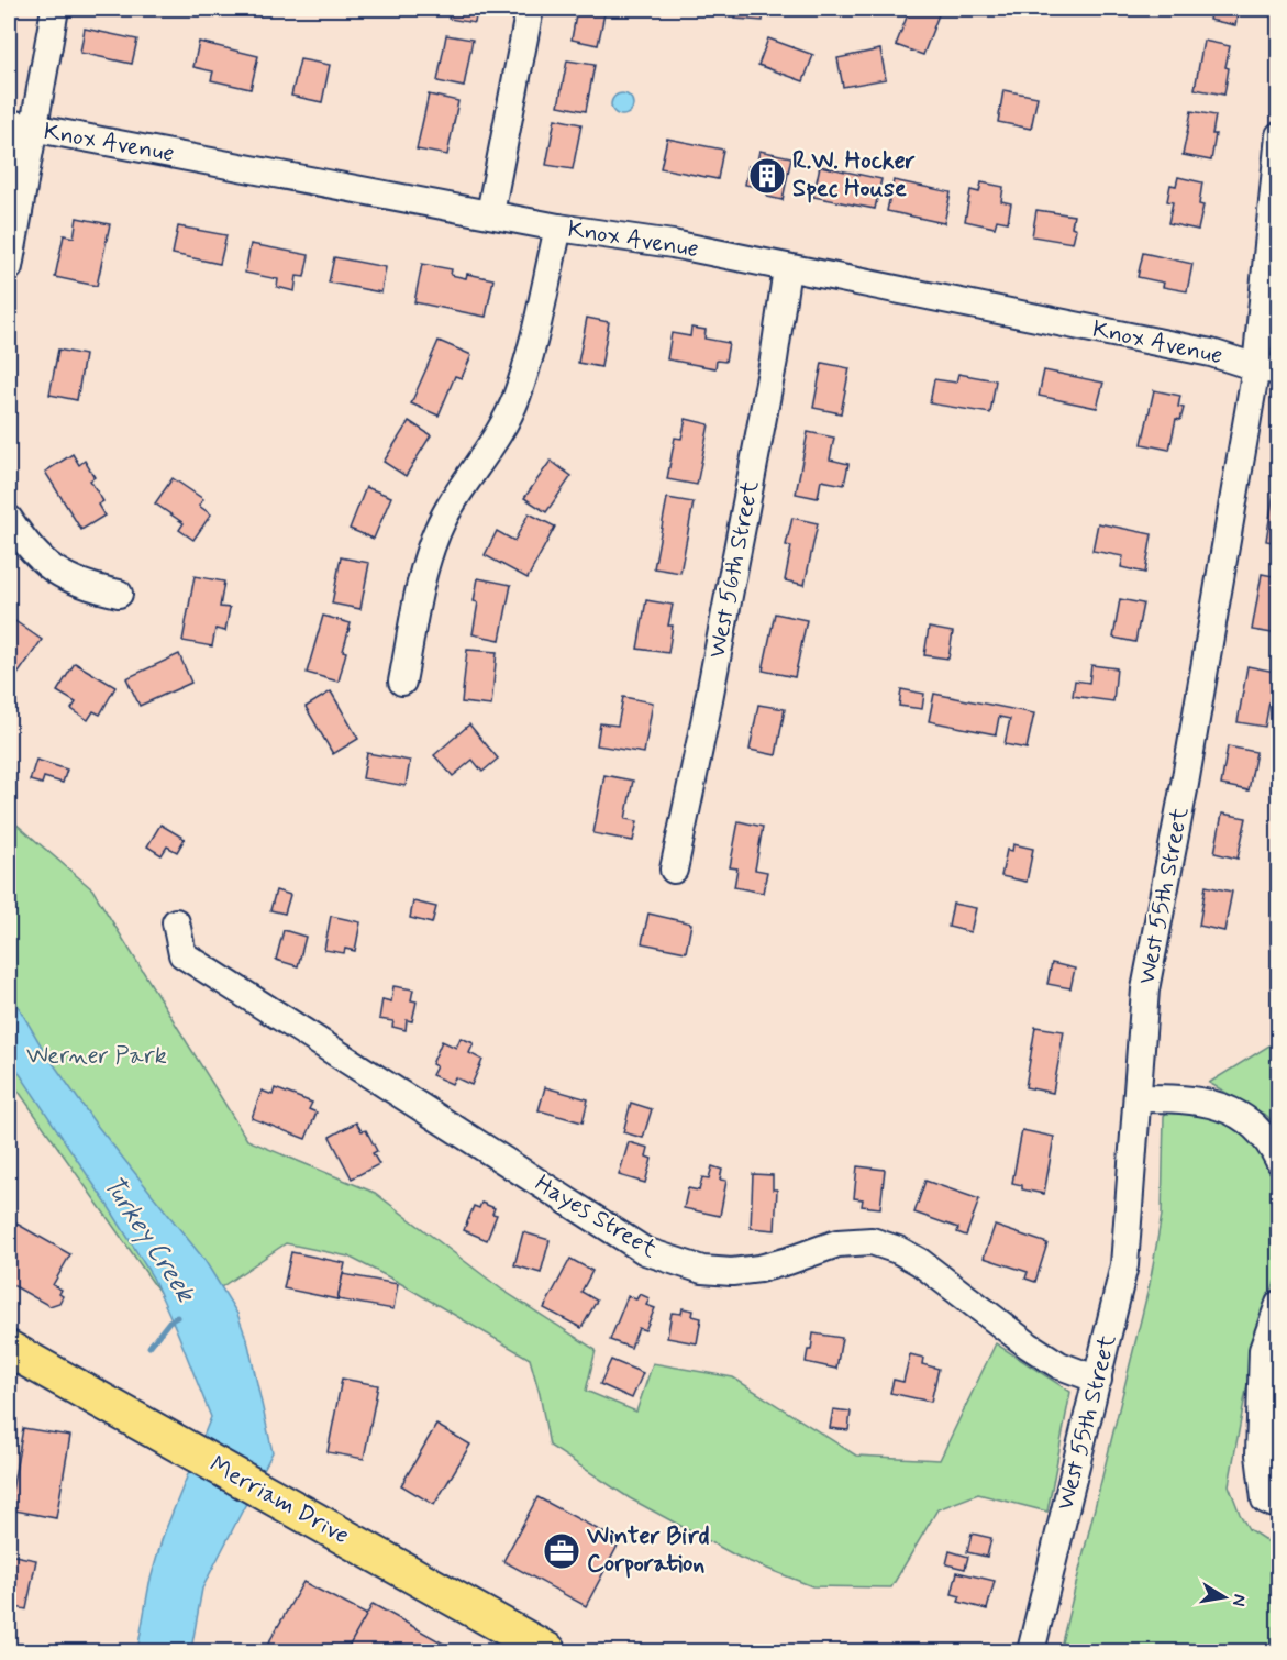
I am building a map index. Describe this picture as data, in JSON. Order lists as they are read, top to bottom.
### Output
{
  "streets": {
    "main road": ["Merriam Drive"],
    "street": [
      "Knox Avenue",
      "West 56th Street",
      "West 55th Street",
      "Hayes Street"
    ]
  },
  "crossings": [
    ["Knox Avenue", "West 56th Street"],
    ["Knox Avenue", "West 55th Street"],
    ["West 55th Street", "Hayes Street"]
  ],
  "water": ["Turkey Creek"],
  "parks": ["Werner Park"],
  "places": {
    "building": ["R.W. Hocker Spec House"],
    "office": ["Winter Bird Corporation"]
  },
  "north": "right"
}
